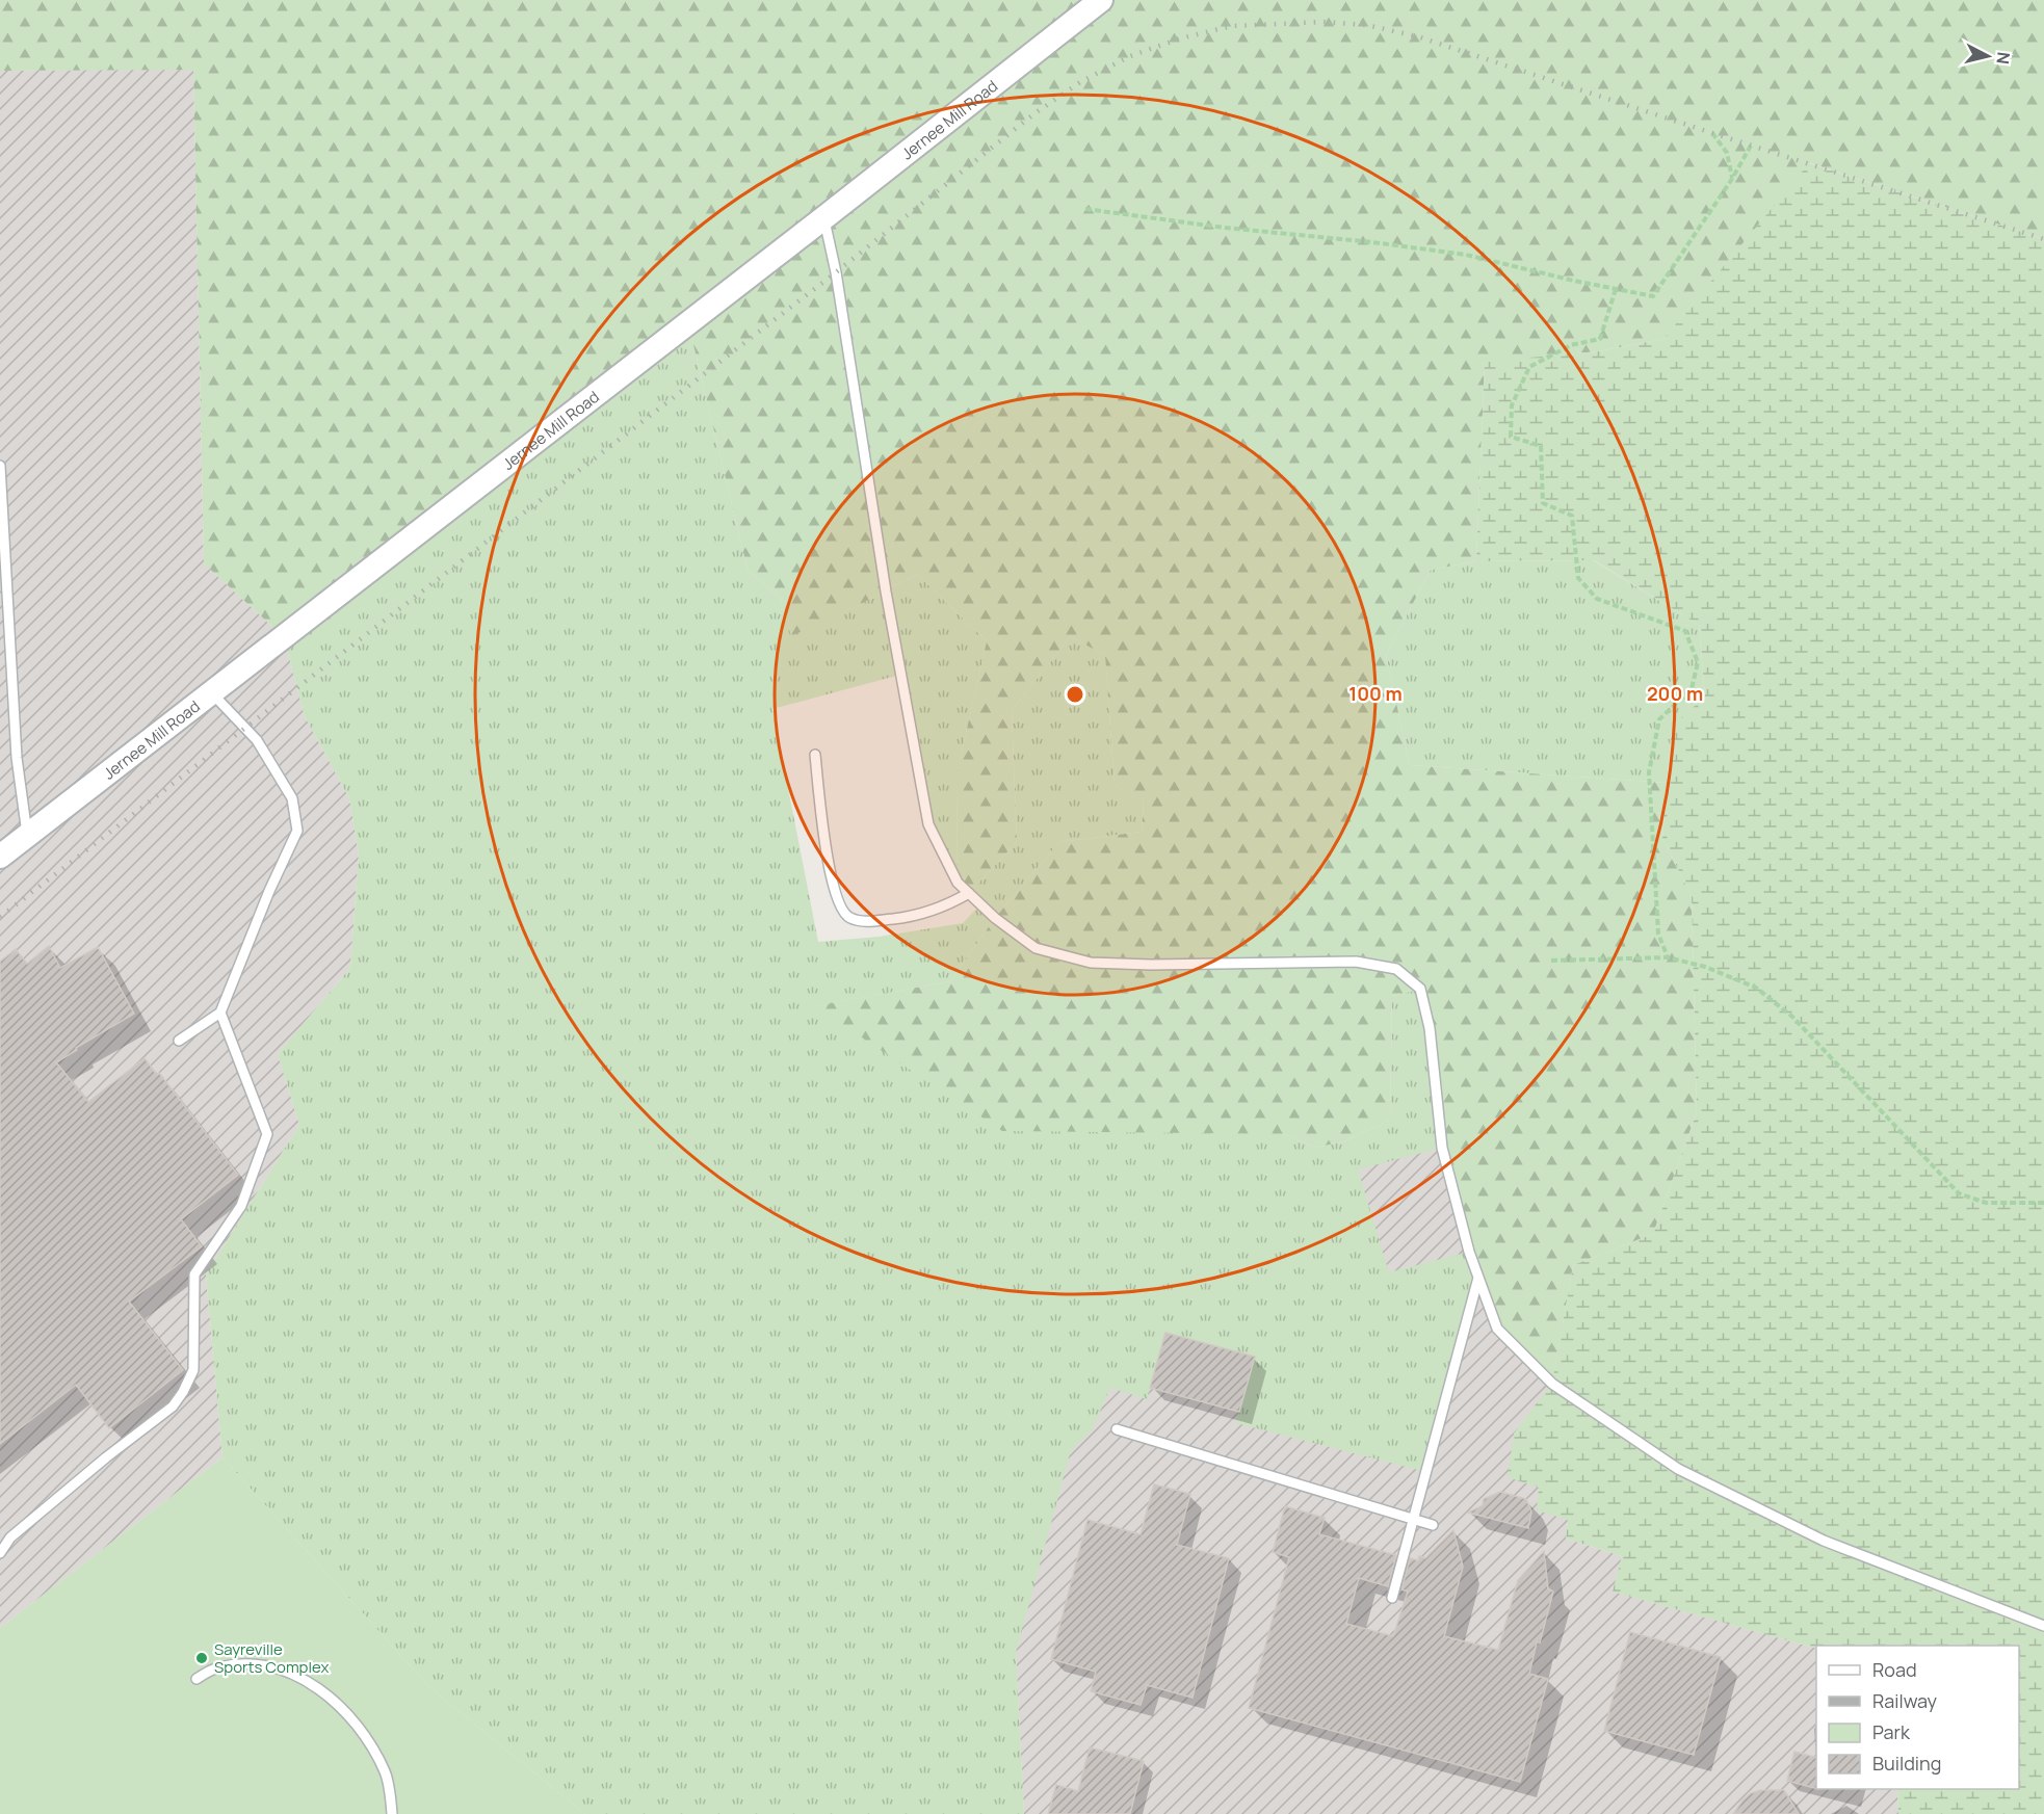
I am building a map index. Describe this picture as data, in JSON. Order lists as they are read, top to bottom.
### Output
{
  "streets": {
    "street": ["Jernee Mill Road"]
  },
  "places": ["Sayreville Sports Complex"],
  "legend": [
    "Road",
    "Railway",
    "Park",
    "Building"
  ],
  "north": "right",
  "rings": ["100 m", "200 m"]
}
